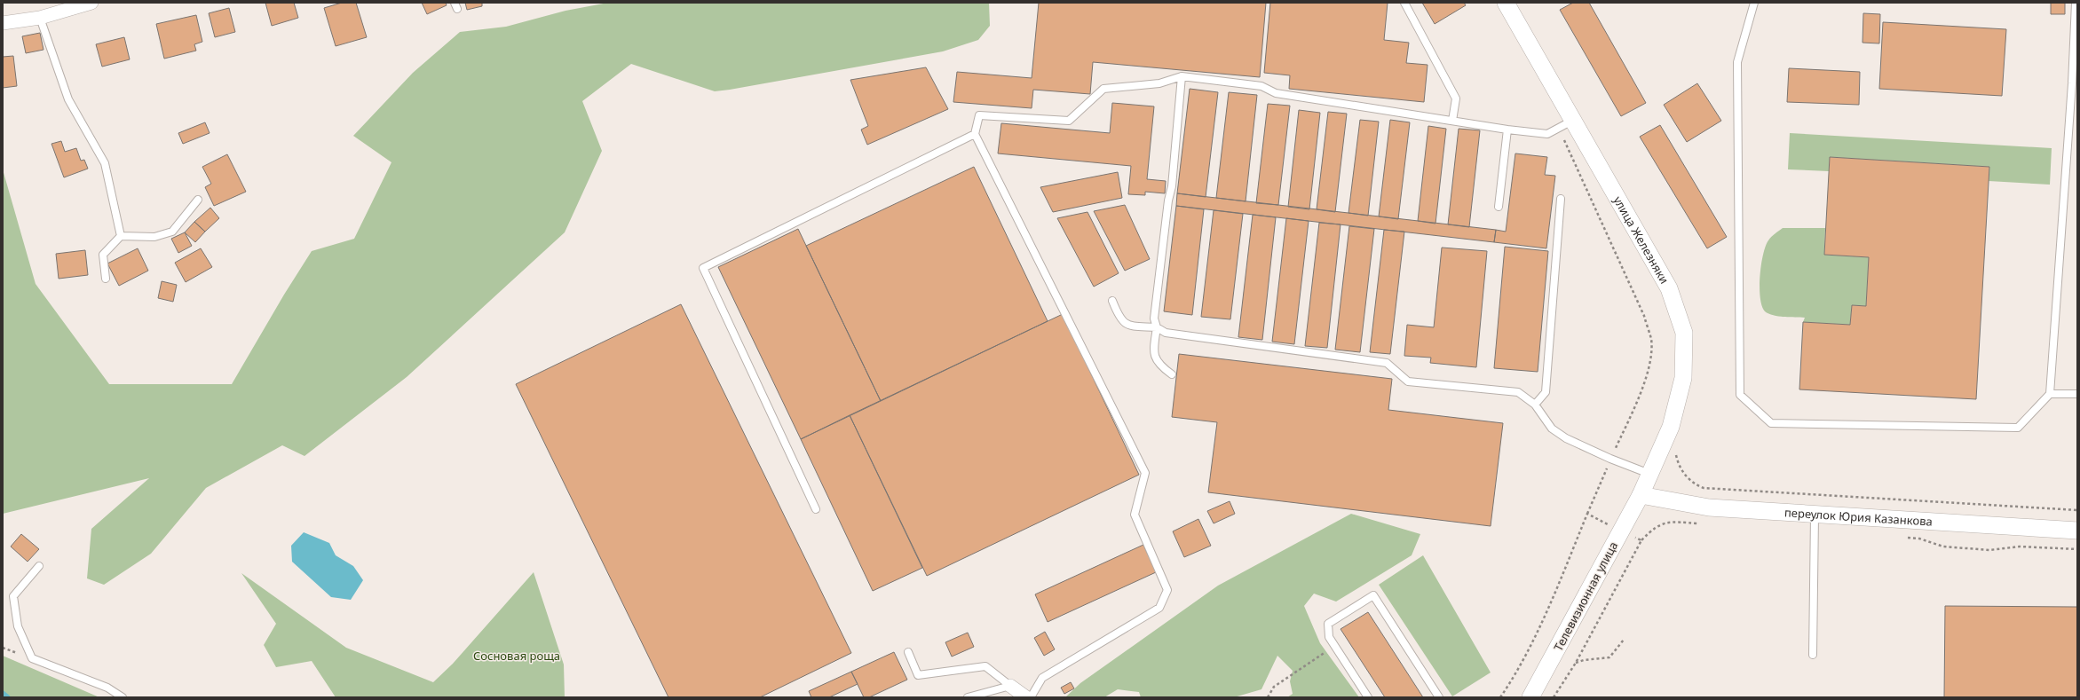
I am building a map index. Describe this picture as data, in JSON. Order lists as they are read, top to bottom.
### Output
{
  "streets": {
    "street": ["улица Железняки", "переулок Юрия Казанкова", "Телевизионная улица"]
  },
  "crossings": [
    ["улица Железняки", "переулок Юрия Казанкова"],
    ["улица Железняки", "Телевизионная улица"],
    ["переулок Юрия Казанкова", "Телевизионная улица"]
  ],
  "parks": ["Сосновая роща"]
}
